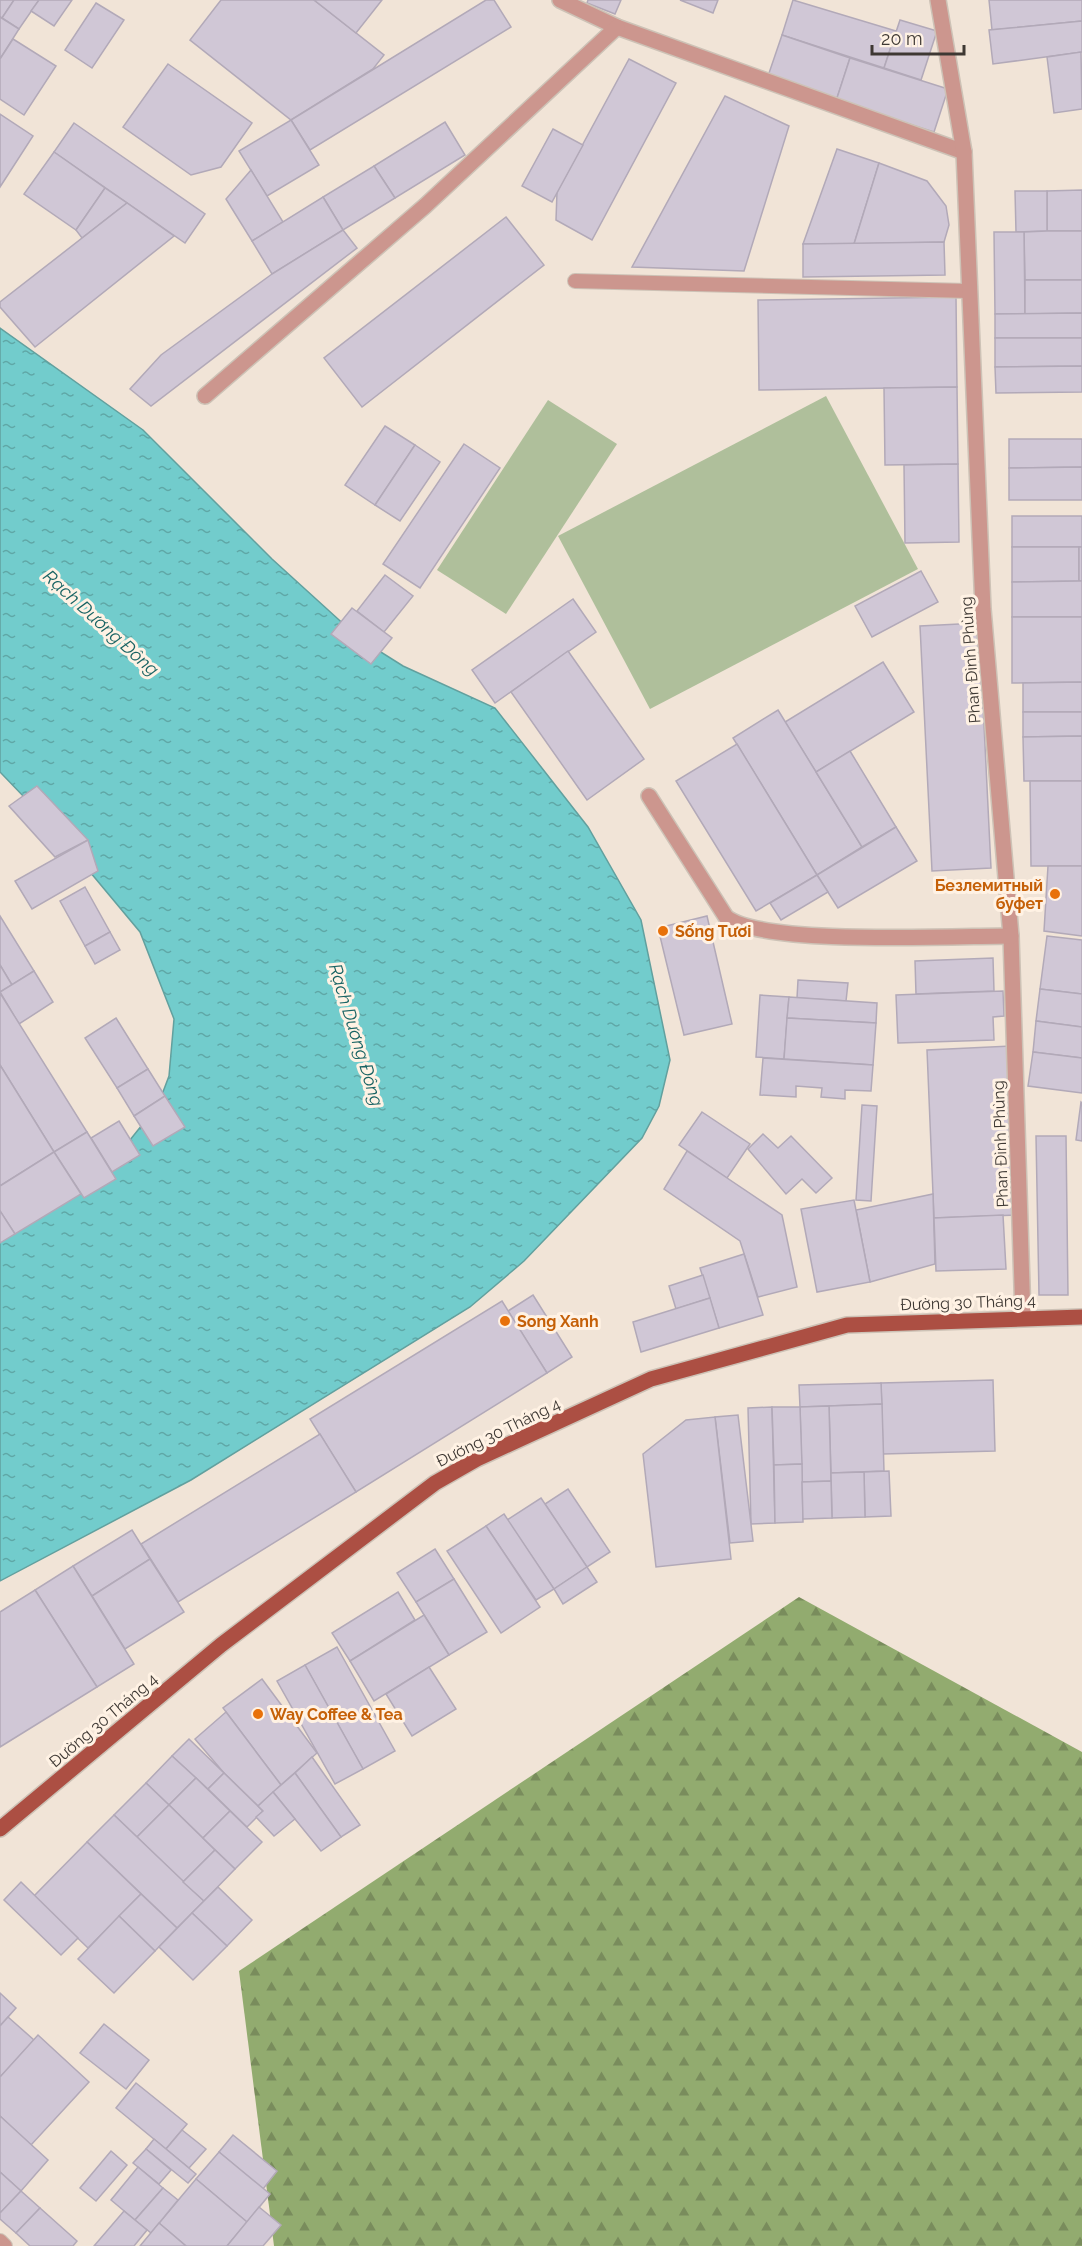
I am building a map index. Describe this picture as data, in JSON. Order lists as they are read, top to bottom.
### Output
{
  "streets": {
    "main road": ["Đường 30 Tháng 4"],
    "street": ["Phan Đình Phùng"]
  },
  "crossings": [
    ["Phan Đình Phùng", "Đường 30 Tháng 4"]
  ],
  "water": ["Rạch Dương Đông"],
  "places": [
    "Безлемитный буфет",
    "Sống Tươi",
    "Song Xanh",
    "Way Coffee & Tea"
  ],
  "scale_bar": "20 m"
}
